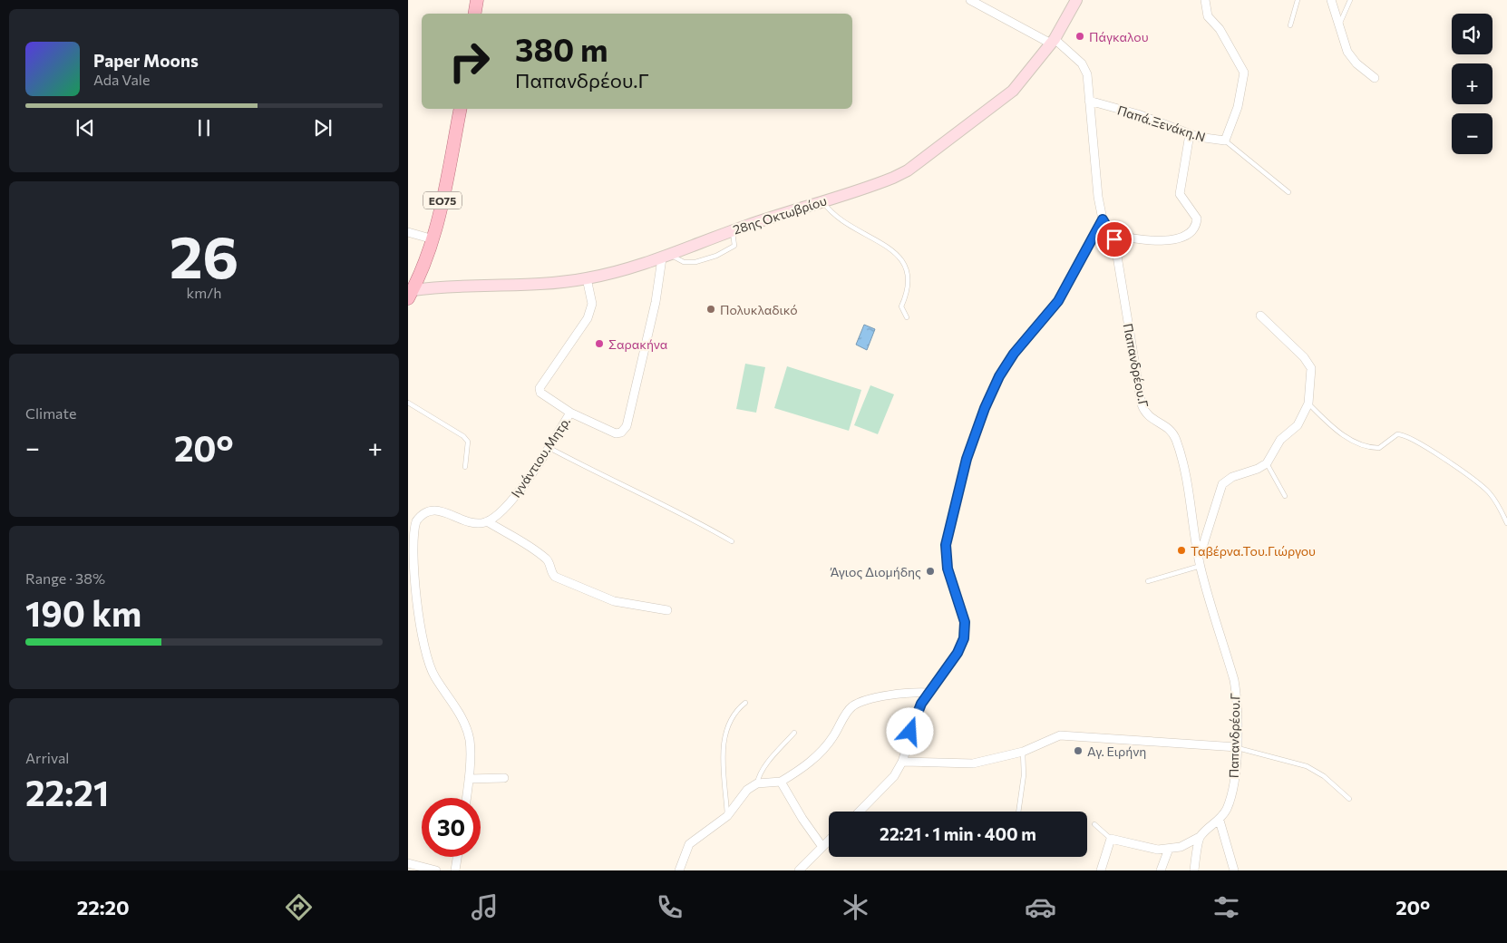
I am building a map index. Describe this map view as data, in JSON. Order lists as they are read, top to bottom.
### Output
{
  "streets": {
    "main road": ["ΕΟ75", "28ης Οκτωβρίου"],
    "street": ["Παπά.Ξενάκη.Ν", "Παπανδρέου.Γ", "Ιγνάντιου.Μητρ."]
  },
  "crossings": [
    ["Παπά.Ξενάκη.Ν", "Παπανδρέου.Γ"],
    ["ΕΟ75", "28ης Οκτωβρίου"],
    ["28ης Οκτωβρίου", "Παπανδρέου.Γ"],
    ["28ης Οκτωβρίου", "Ιγνάντιου.Μητρ."]
  ],
  "places": [
    "Πάγκαλου",
    "Πολυκλαδικό",
    "Σαρακήνα",
    "Ταβέρνα.Του.Γιώργου",
    "Άγιος Διομήδης",
    "Αγ. Ειρήνη"
  ],
  "page": {
    "map_buttons": ["+", "−"],
    "turn": ["380 m", "Παπανδρέου.Γ"],
    "song": ["Paper Moons", "Ada Vale"],
    "tile": [
      ["26", "km/h"],
      "Climate",
      ["Range · 38%", "190 km"],
      ["Arrival", "22:21"]
    ],
    "heat": ["−", "20°", "+"],
    "limit": "30",
    "trip": "22:21 · 1 min · 400 m",
    "tabs": ["22:20", "20°"]
  }
}
